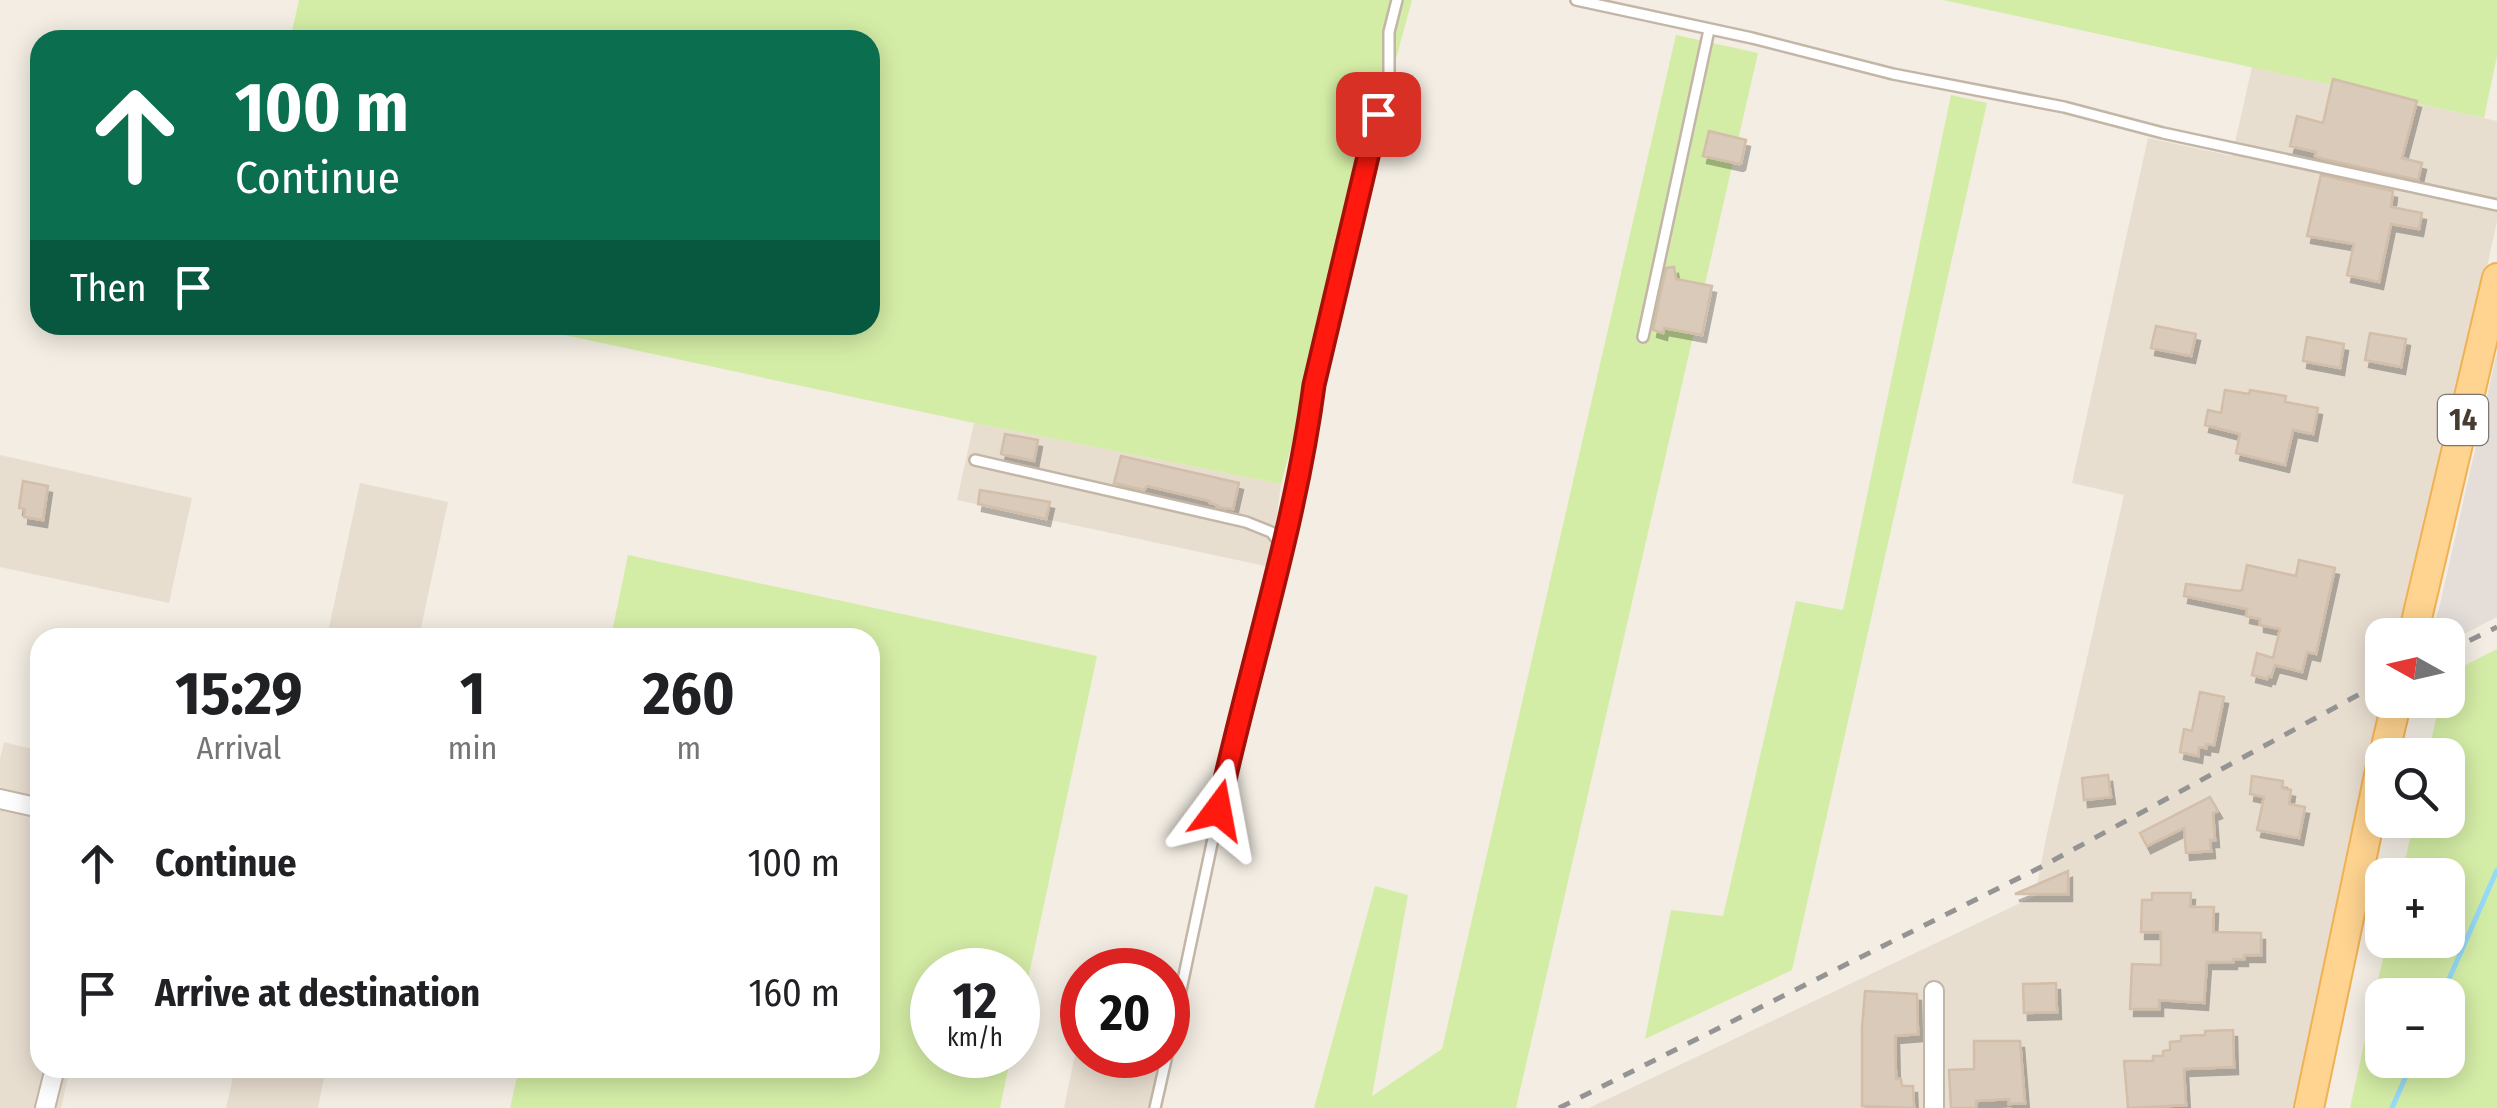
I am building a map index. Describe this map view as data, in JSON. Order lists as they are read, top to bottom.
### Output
{
  "streets": {
    "main road": ["14"]
  },
  "north": "left",
  "page": {
    "turn": ["100 m", "Continue"],
    "then": "Then",
    "map_buttons": ["+", "−"],
    "eta": [
      "15:29",
      "Arrival",
      "1",
      "min",
      "260",
      "m"
    ],
    "list": [
      {
        "name": "Continue",
        "value": "100 m"
      },
      {
        "name": "Arrive at destination",
        "value": "160 m"
      }
    ],
    "speed": "12 km/h",
    "limit": "20"
  }
}
